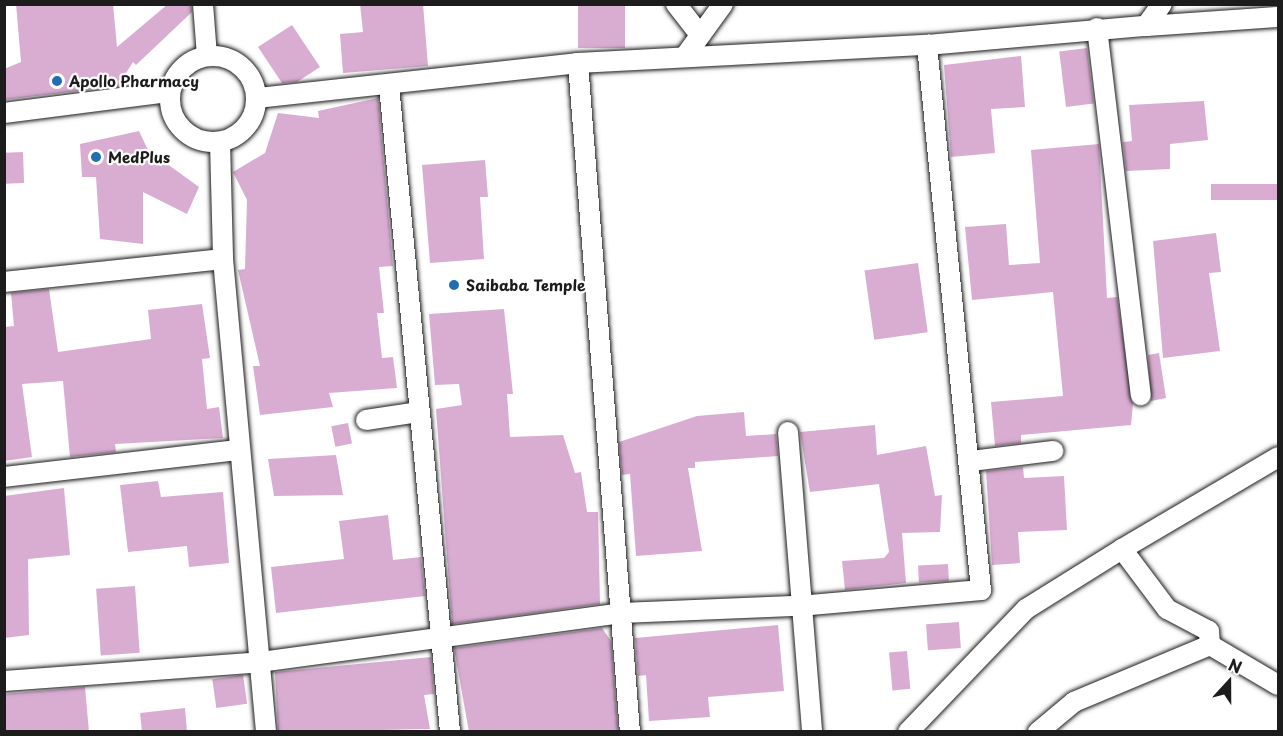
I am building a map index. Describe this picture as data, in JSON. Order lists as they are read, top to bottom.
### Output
{
  "places": ["Apollo Pharmacy", "MedPlus", "Saibaba Temple"],
  "north": "top"
}
